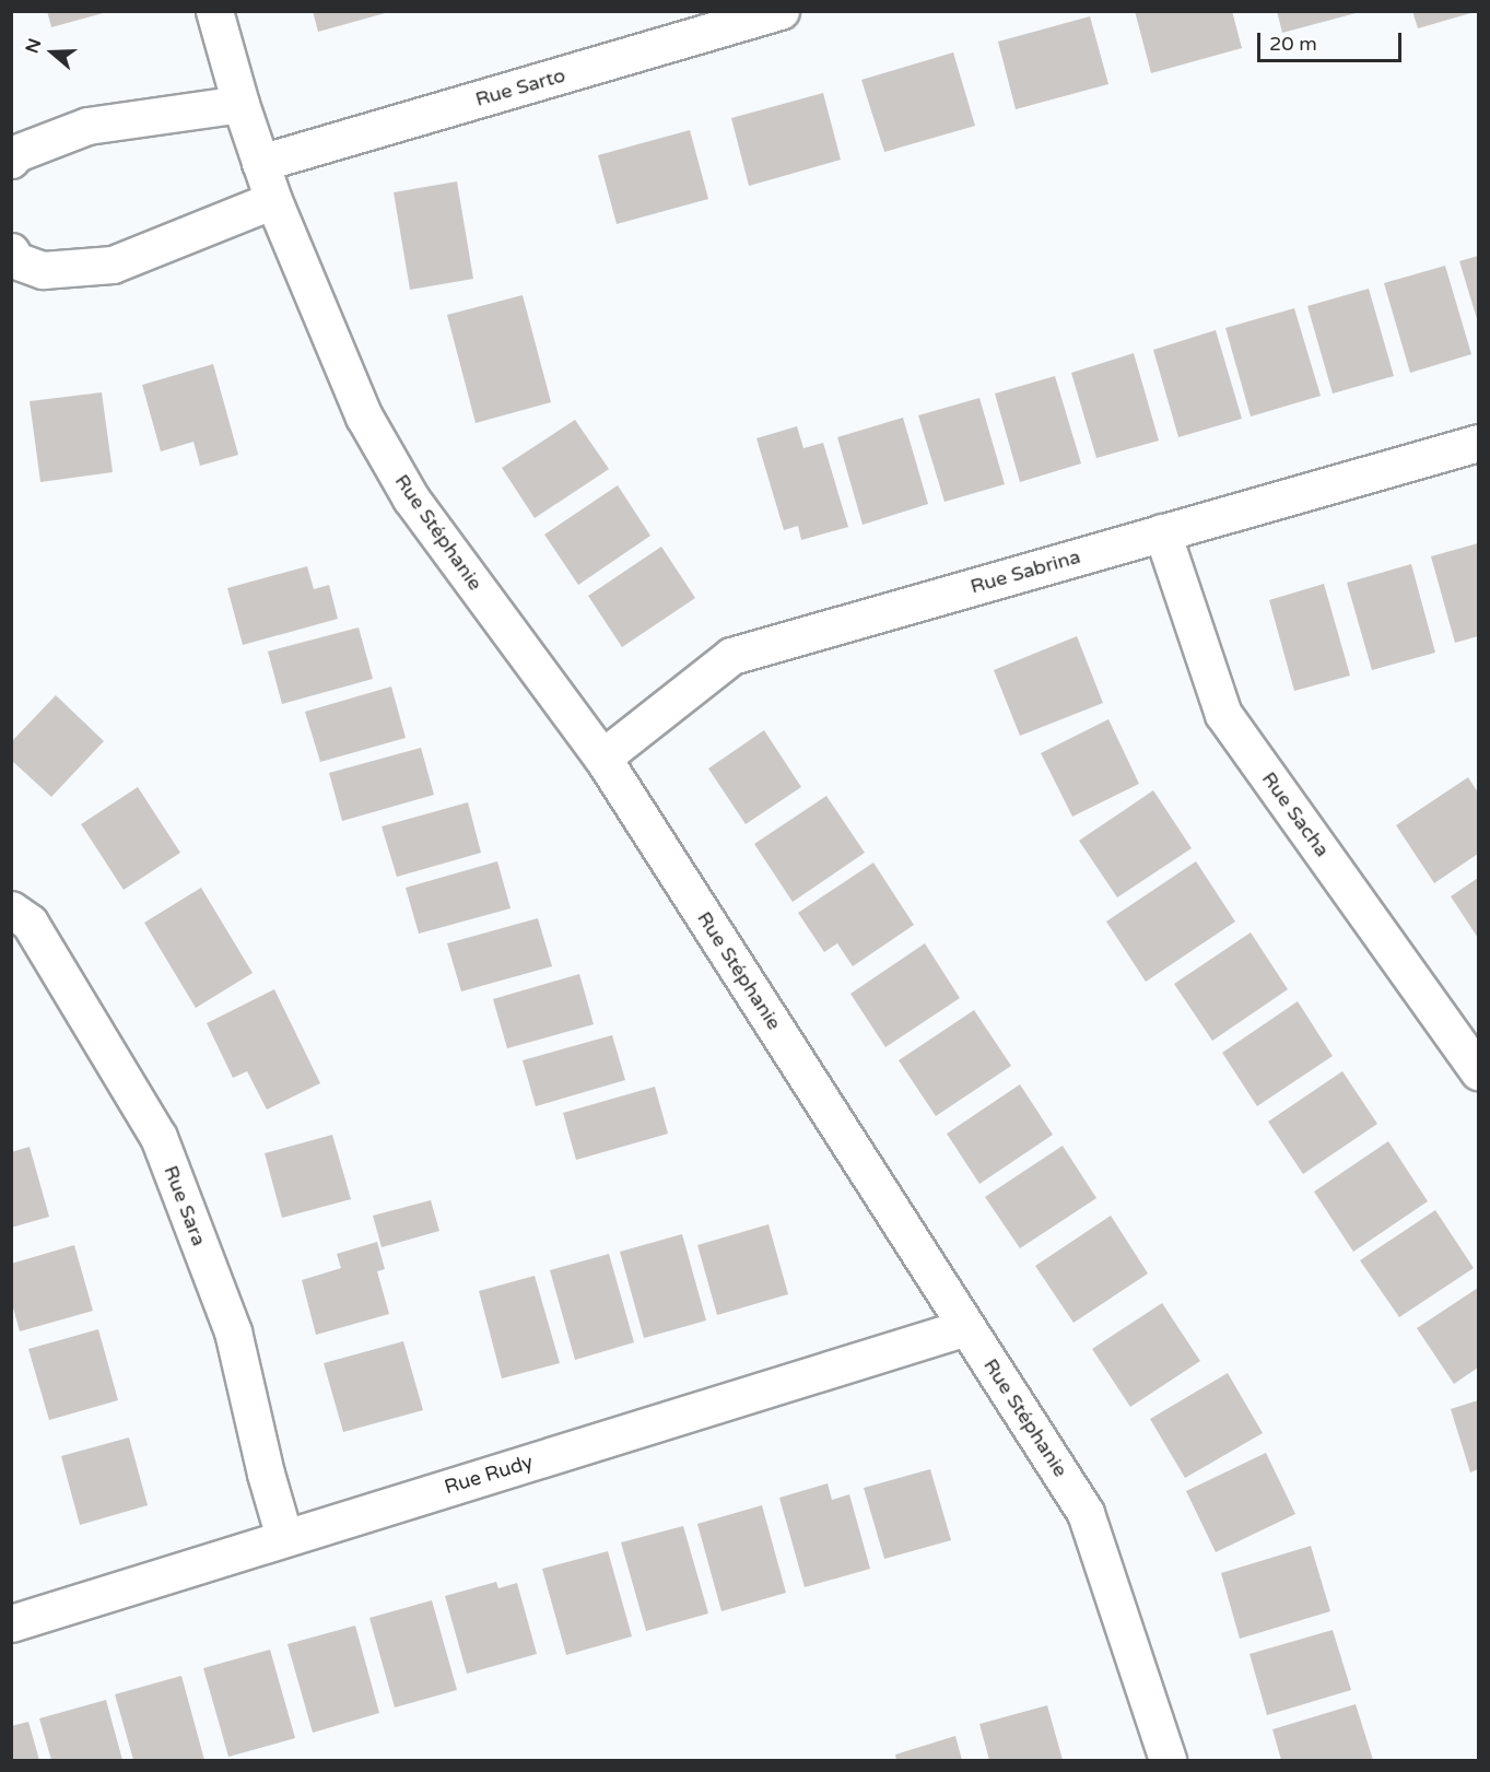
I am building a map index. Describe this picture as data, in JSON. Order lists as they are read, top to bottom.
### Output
{
  "streets": {
    "street": [
      "Rue Sarto",
      "Rue Stéphanie",
      "Rue Sabrina",
      "Rue Sacha",
      "Rue Sara",
      "Rue Rudy"
    ]
  },
  "crossings": [
    ["Rue Sarto", "Rue Stéphanie"],
    ["Rue Stéphanie", "Rue Sabrina"],
    ["Rue Stéphanie", "Rue Rudy"],
    ["Rue Sabrina", "Rue Sacha"],
    ["Rue Sara", "Rue Rudy"]
  ],
  "scale_bar": "20 m",
  "north": "left"
}
